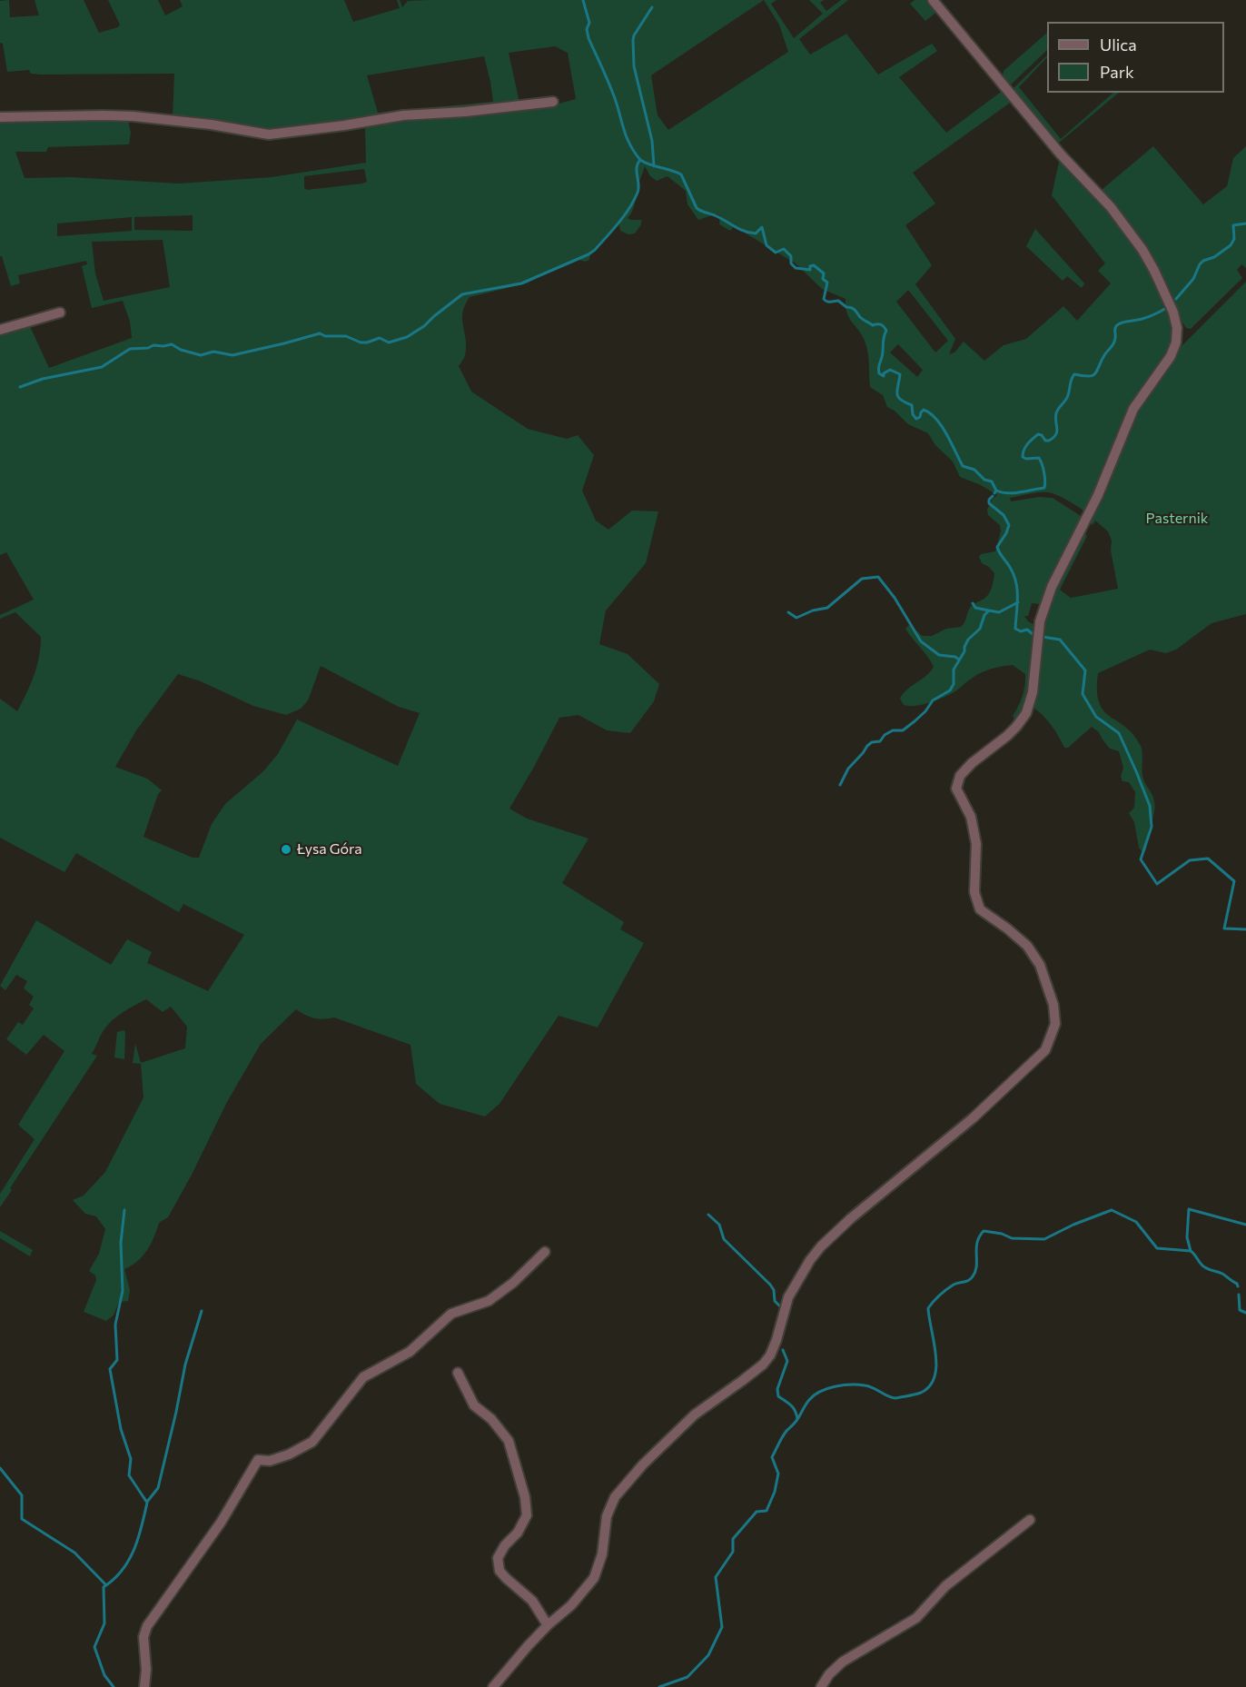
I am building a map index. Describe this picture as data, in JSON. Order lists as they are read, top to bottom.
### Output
{
  "parks": ["Pasternik"],
  "places": ["Łysa Góra"],
  "legend": ["Ulica", "Park"]
}
